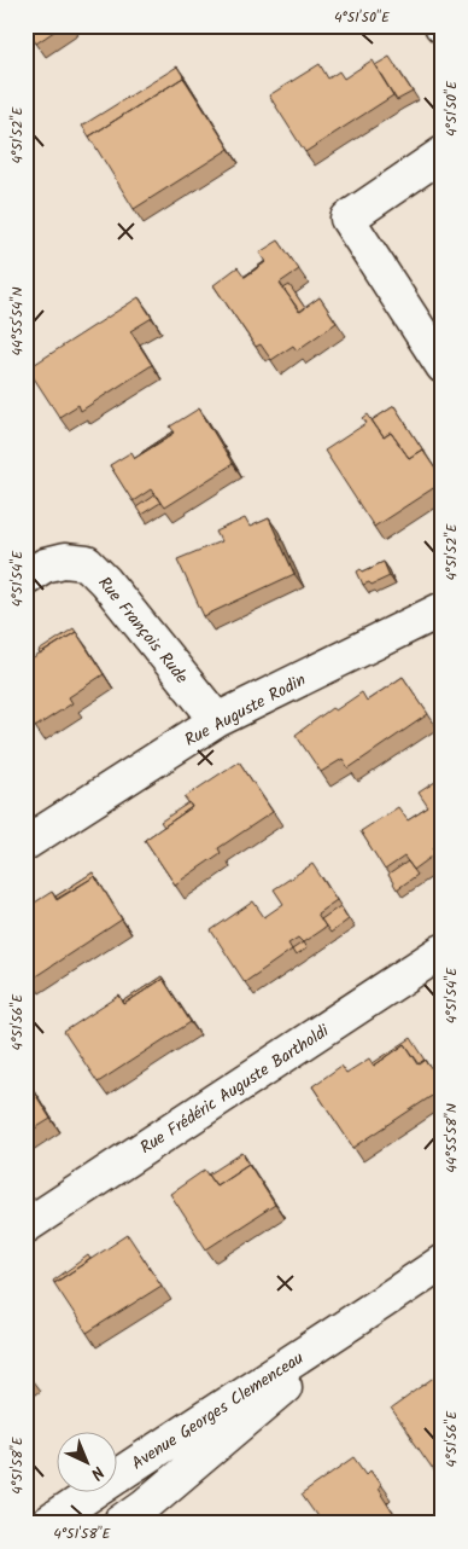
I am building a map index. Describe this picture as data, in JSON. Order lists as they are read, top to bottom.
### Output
{
  "streets": {
    "street": [
      "Rue François Rude",
      "Rue Auguste Rodin",
      "Rue Frédéric Auguste Bartholdi",
      "Avenue Georges Clemenceau"
    ]
  },
  "crossings": [
    ["Rue François Rude", "Rue Auguste Rodin"]
  ],
  "north": "bottom right",
  "coordinates": [
    "4°51'50\"E",
    "4°51'52\"E",
    "44°55'54\"N",
    "4°51'54\"E",
    "4°51'56\"E",
    "44°55'58\"N",
    "4°51'58\"E"
  ]
}
